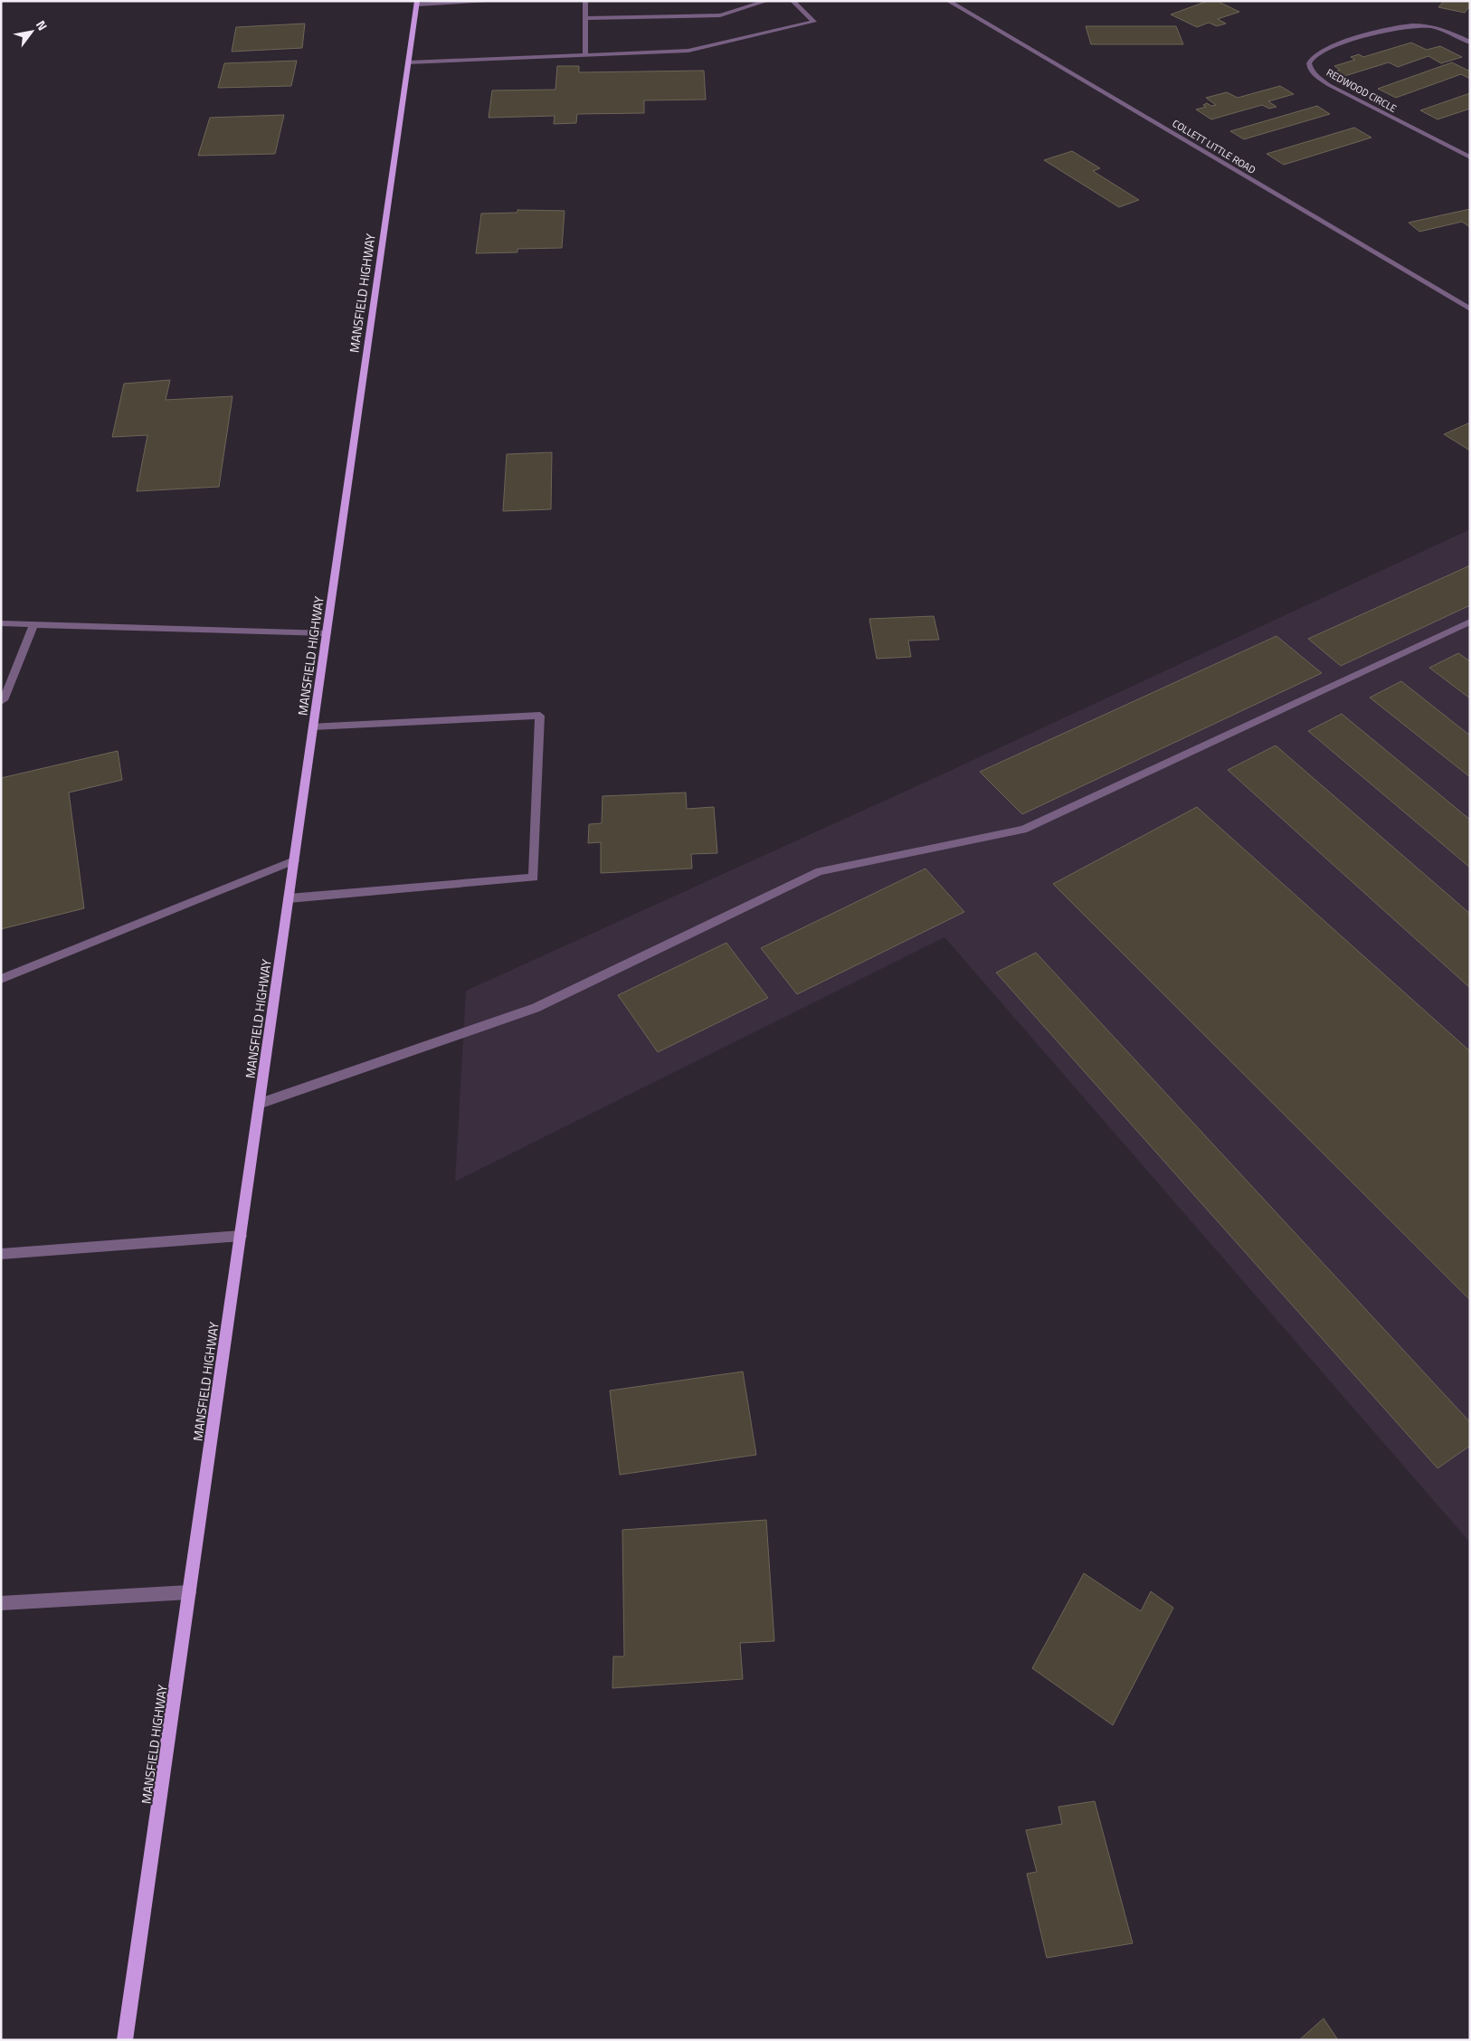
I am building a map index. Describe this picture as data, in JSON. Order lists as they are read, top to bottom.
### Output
{
  "streets": {
    "main road": ["MANSFIELD HIGHWAY"],
    "street": ["REDWOOD CIRCLE", "COLLETT LITTLE ROAD"]
  },
  "north": "top right"
}
